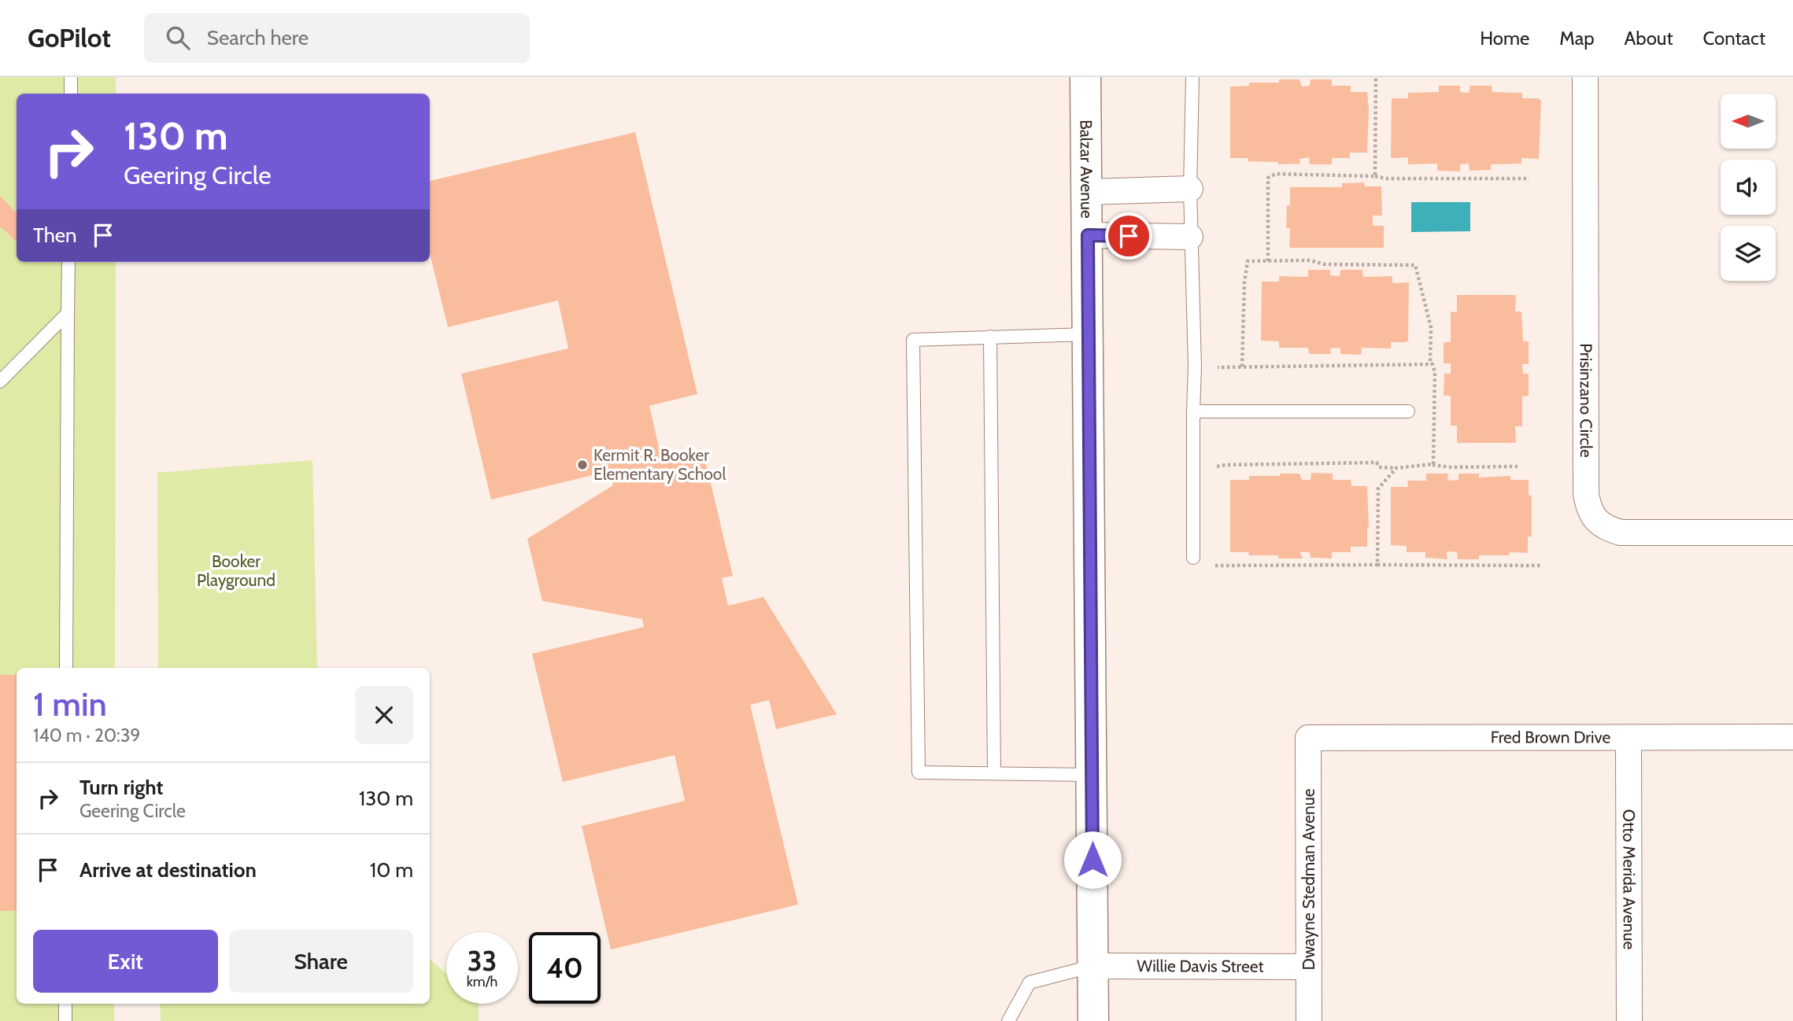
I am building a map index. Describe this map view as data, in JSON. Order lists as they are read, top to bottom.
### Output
{
  "streets": {
    "street": [
      "Balzar Avenue",
      "Prisinzano Circle",
      "Fred Brown Drive",
      "Dwayne Stedman Avenue",
      "Otto Merida Avenue",
      "Willie Davis Street"
    ]
  },
  "crossings": [
    ["Balzar Avenue", "Willie Davis Street"],
    ["Fred Brown Drive", "Dwayne Stedman Avenue"],
    ["Fred Brown Drive", "Otto Merida Avenue"],
    ["Dwayne Stedman Avenue", "Willie Davis Street"]
  ],
  "parks": ["Booker Playground"],
  "places": ["Kermit R. Booker Elementary School"],
  "north": "left",
  "page": {
    "header": "GoPilot",
    "search": "Search here",
    "nav": [
      "Home",
      "Map",
      "About",
      "Contact"
    ],
    "turn": ["130 m", "Geering Circle"],
    "then": "Then",
    "heading": ["1 min", "140 m · 20:39"],
    "list": [
      {
        "name": "Turn right",
        "note": "Geering Circle",
        "value": "130 m"
      },
      {
        "name": "Arrive at destination",
        "value": "10 m"
      }
    ],
    "buttons": ["Exit", "Share"],
    "speed": "33 km/h",
    "limit": "40"
  }
}
